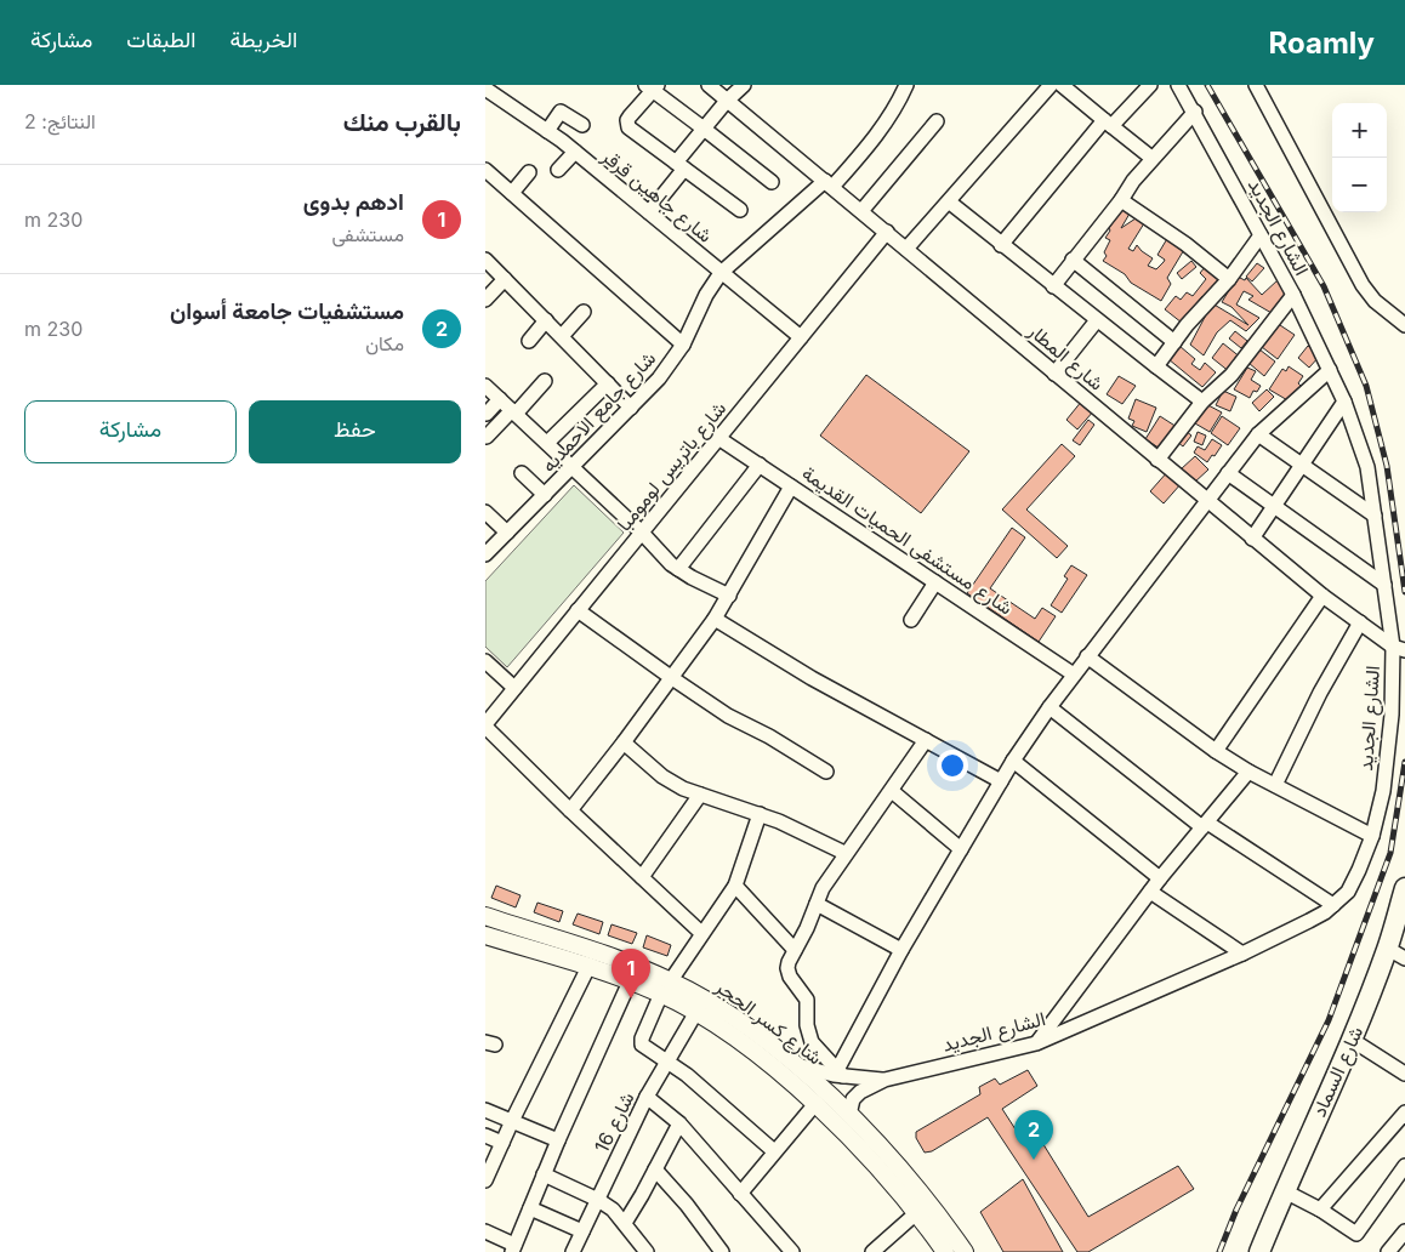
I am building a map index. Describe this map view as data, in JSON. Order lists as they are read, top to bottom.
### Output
{
  "streets": {
    "highway": ["شارع السماد"],
    "main road": ["شارع كسر الحجر"],
    "street": [
      "شارع جاهين قرقر",
      "الشارع الجديد",
      "شارع المطار",
      "شارع جامع الاحمديه",
      "شارع باتريس لومومبا",
      "شارع مستشفى الحميات القديمة",
      "شارع 16"
    ]
  },
  "crossings": [
    ["شارع جاهين قرقر", "شارع جامع الاحمديه"],
    ["شارع جاهين قرقر", "شارع باتريس لومومبا"],
    ["الشارع الجديد", "شارع المطار"],
    ["الشارع الجديد", "شارع كسر الحجر"],
    ["شارع المطار", "شارع جامع الاحمديه"],
    ["شارع المطار", "شارع باتريس لومومبا"],
    ["شارع باتريس لومومبا", "شارع مستشفى الحميات القديمة"],
    ["شارع كسر الحجر", "شارع 16"]
  ],
  "page": {
    "header": "Roamly",
    "nav": ["الخريطة", "الطبقات", "مشاركة"],
    "heading": ["بالقرب منك", "النتائج: 2"],
    "map_buttons": ["+", "−"],
    "list": [
      {
        "mark": "1",
        "name": "ادهم بدوى",
        "note": "مستشفى",
        "value": "230 m"
      },
      {
        "mark": "2",
        "name": "مستشفيات جامعة أسوان",
        "note": "مكان",
        "value": "230 m"
      }
    ],
    "buttons": ["حفظ", "مشاركة"],
    "pins": ["1", "2"]
  }
}
